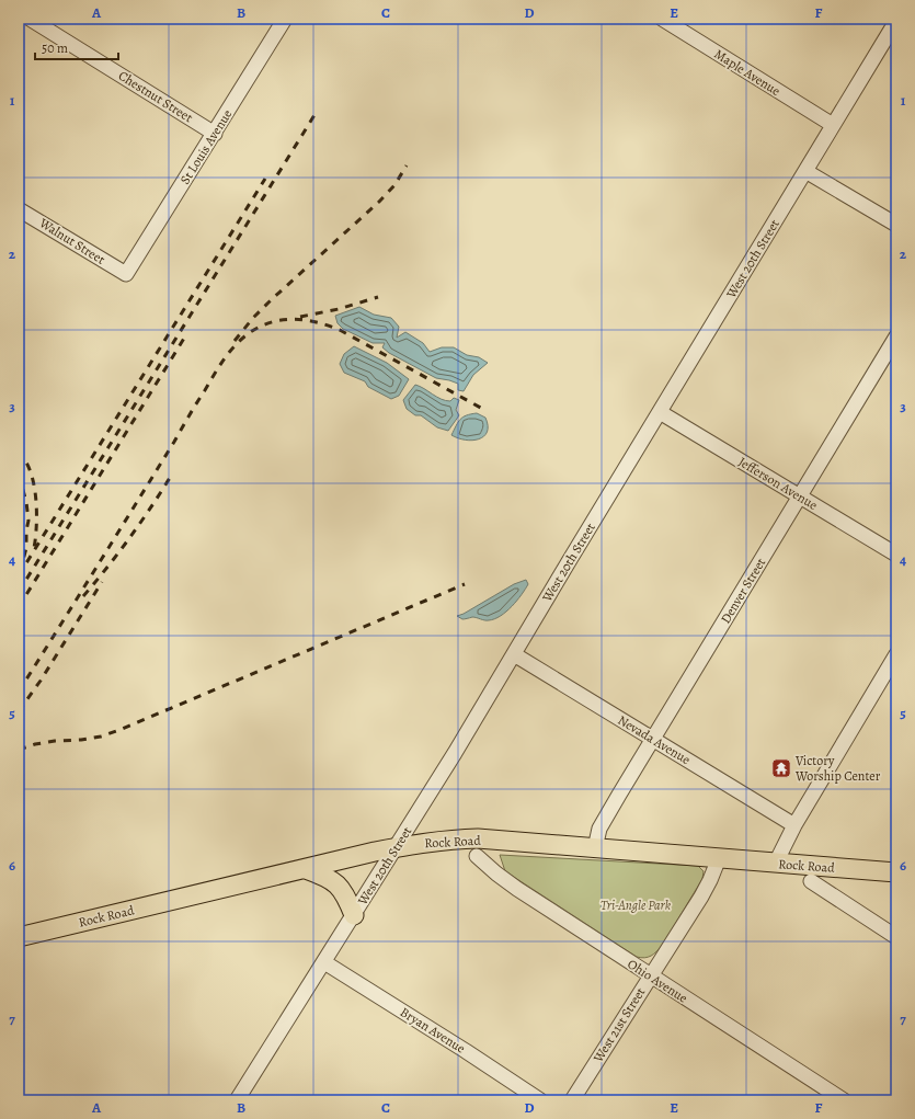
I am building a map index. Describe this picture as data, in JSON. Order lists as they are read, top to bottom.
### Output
{
  "streets": {
    "main road": ["Rock Road"],
    "street": [
      "Maple Avenue",
      "Chestnut Street",
      "St Louis Avenue",
      "Walnut Street",
      "West 20th Street",
      "Jefferson Avenue",
      "Denver Street",
      "Nevada Avenue",
      "Ohio Avenue",
      "West 21st Street",
      "Bryan Avenue"
    ]
  },
  "crossings": [
    ["Maple Avenue", "West 20th Street"],
    ["Chestnut Street", "St Louis Avenue"],
    ["St Louis Avenue", "Walnut Street"],
    ["West 20th Street", "Jefferson Avenue"],
    ["West 20th Street", "Nevada Avenue"],
    ["West 20th Street", "Rock Road"],
    ["West 20th Street", "Bryan Avenue"],
    ["Jefferson Avenue", "Denver Street"],
    ["Denver Street", "Nevada Avenue"],
    ["Denver Street", "Rock Road"],
    ["Rock Road", "West 21st Street"],
    ["Ohio Avenue", "West 21st Street"]
  ],
  "parks": ["Tri-Angle Park"],
  "places": {
    "temple": ["Victory Worship Center"]
  },
  "scale_bar": "50 m",
  "grid": {
    "columns": [
      "A",
      "B",
      "C",
      "D",
      "E",
      "F"
    ],
    "rows": [
      "1",
      "2",
      "3",
      "4",
      "5",
      "6",
      "7"
    ]
  }
}
